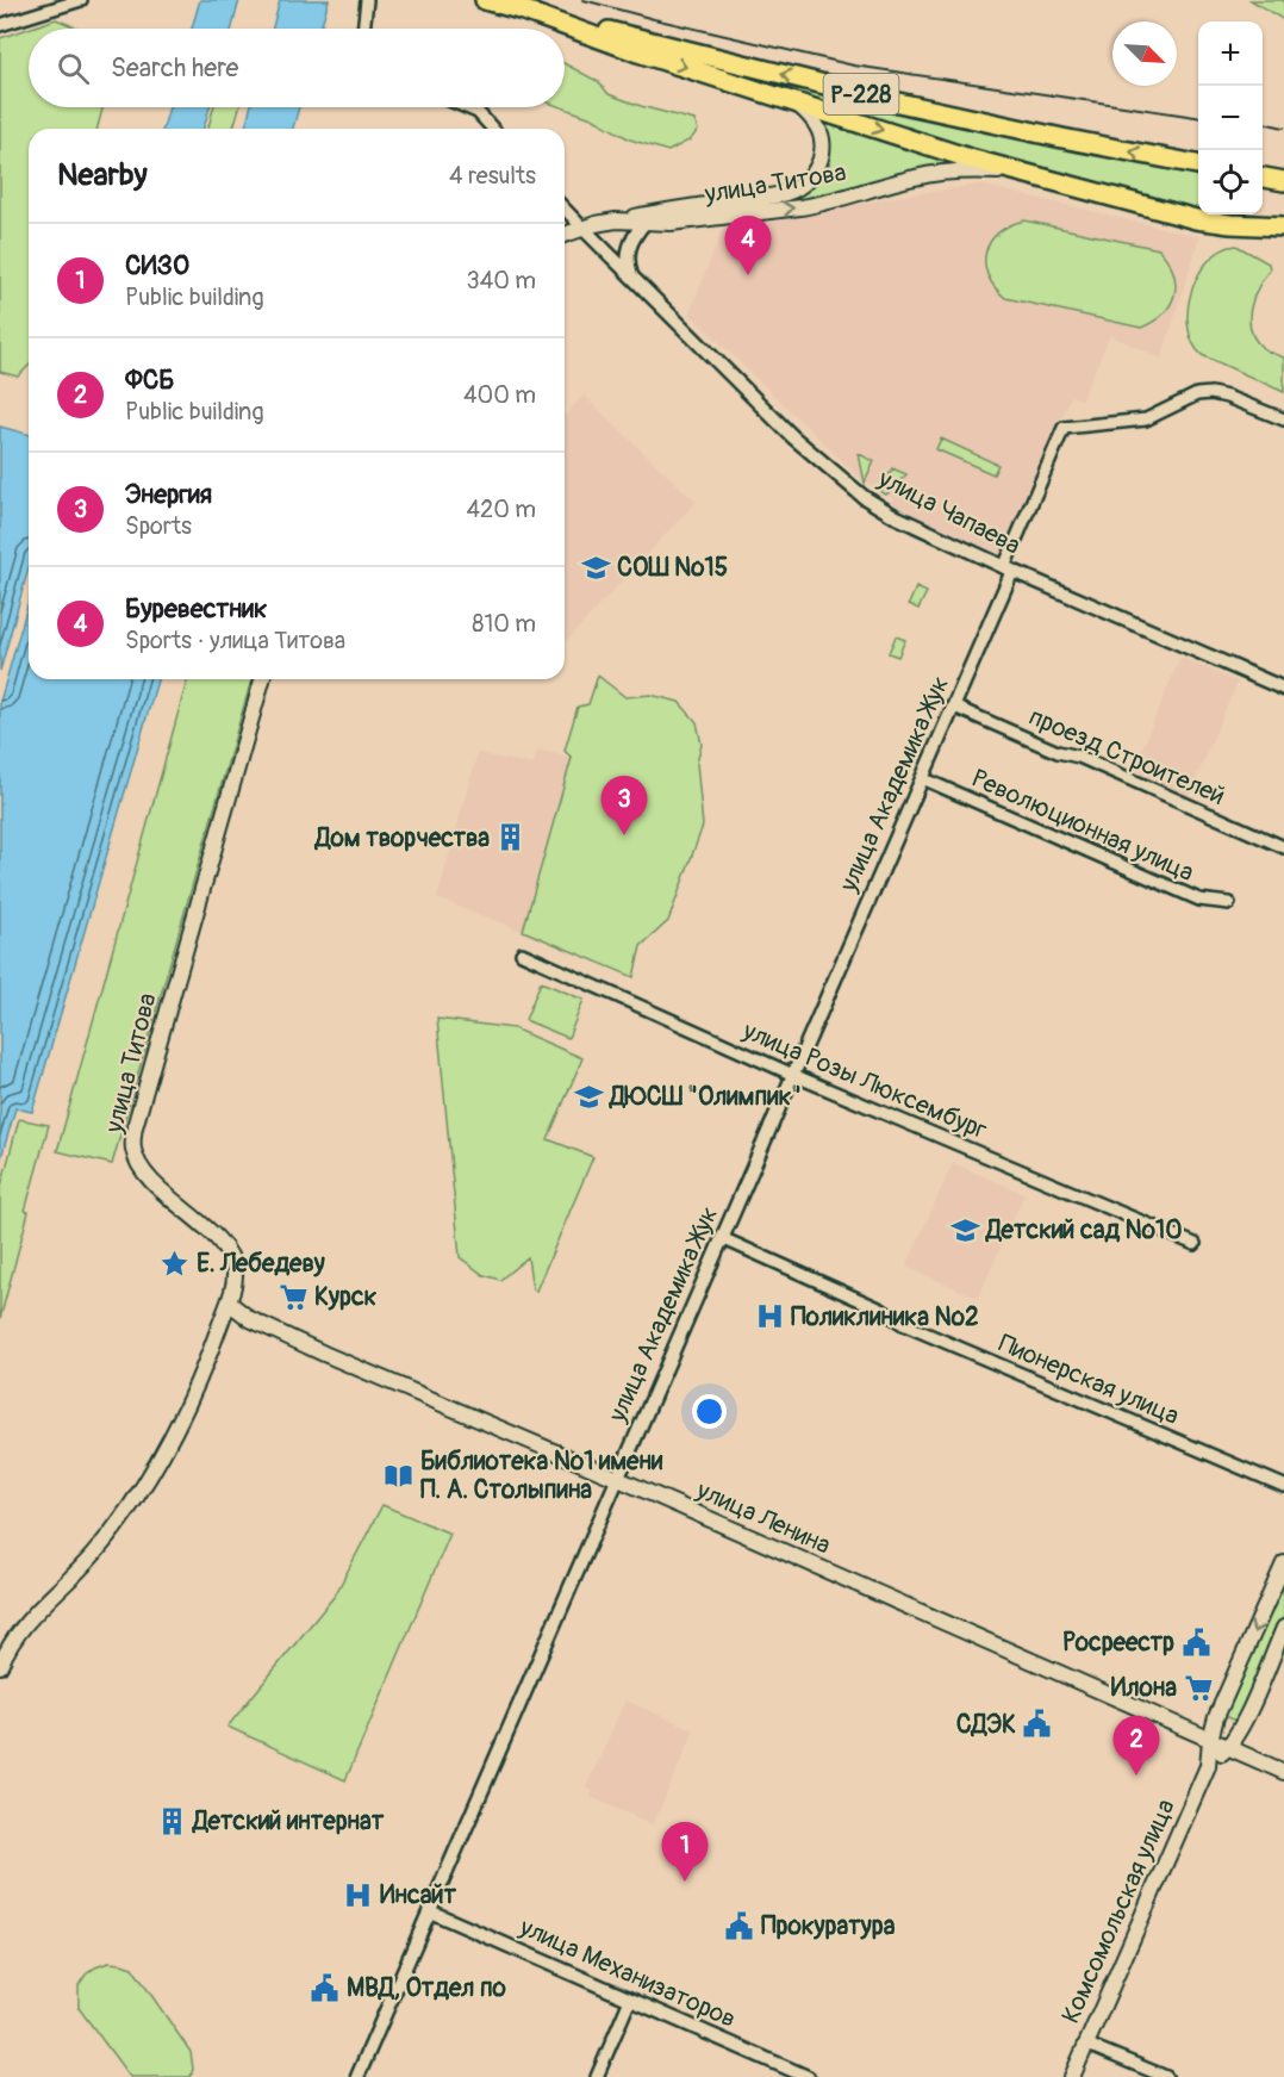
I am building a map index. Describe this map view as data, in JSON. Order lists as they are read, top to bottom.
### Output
{
  "streets": {
    "highway": ["Р-228"],
    "main road": ["улица Титова", "улица Ленина", "Комсомольская улица"],
    "street": [
      "улица Чапаева",
      "проезд Строителей",
      "улица Академика Жук",
      "Революционная улица",
      "улица Розы Люксембург",
      "Пионерская улица",
      "улица Механизаторов"
    ]
  },
  "crossings": [
    ["Р-228", "улица Титова"],
    ["улица Титова", "улица Чапаева"],
    ["улица Титова", "улица Ленина"],
    ["улица Чапаева", "улица Академика Жук"],
    ["проезд Строителей", "улица Академика Жук"],
    ["улица Академика Жук", "Революционная улица"],
    ["улица Академика Жук", "улица Розы Люксембург"],
    ["улица Академика Жук", "Пионерская улица"],
    ["улица Академика Жук", "улица Ленина"],
    ["улица Академика Жук", "улица Механизаторов"],
    ["улица Ленина", "Комсомольская улица"]
  ],
  "places": {
    "school or university": ["СОШ №15", "ДЮСШ \"Олимпик\"", "Детский сад №10"],
    "building": ["Дом творчества", "Детский интернат"],
    "place": ["Е. Лебедеву"],
    "supermarket": ["Курск", "Илона"],
    "hospital": ["Поликлиника №2", "Инсайт"],
    "library": ["Библиотека №1 имени П. А. Столыпина"],
    "public building": [
      "Росреестр",
      "СДЭК",
      "Прокуратура",
      "МВД, Отдел по"
    ]
  },
  "north": "bottom right",
  "page": {
    "map_buttons": ["+", "−"],
    "search": "Search here",
    "heading": ["Nearby", "4 results"],
    "pins": [
      "4",
      "3",
      "2",
      "1"
    ],
    "list": [
      {
        "mark": "1",
        "name": "СИЗО",
        "note": "Public building",
        "value": "340 m"
      },
      {
        "mark": "2",
        "name": "ФСБ",
        "note": "Public building",
        "value": "400 m"
      },
      {
        "mark": "3",
        "name": "Энергия",
        "note": "Sports",
        "value": "420 m"
      },
      {
        "mark": "4",
        "name": "Буревестник",
        "note": "Sports · улица Титова",
        "value": "810 m"
      }
    ]
  }
}
